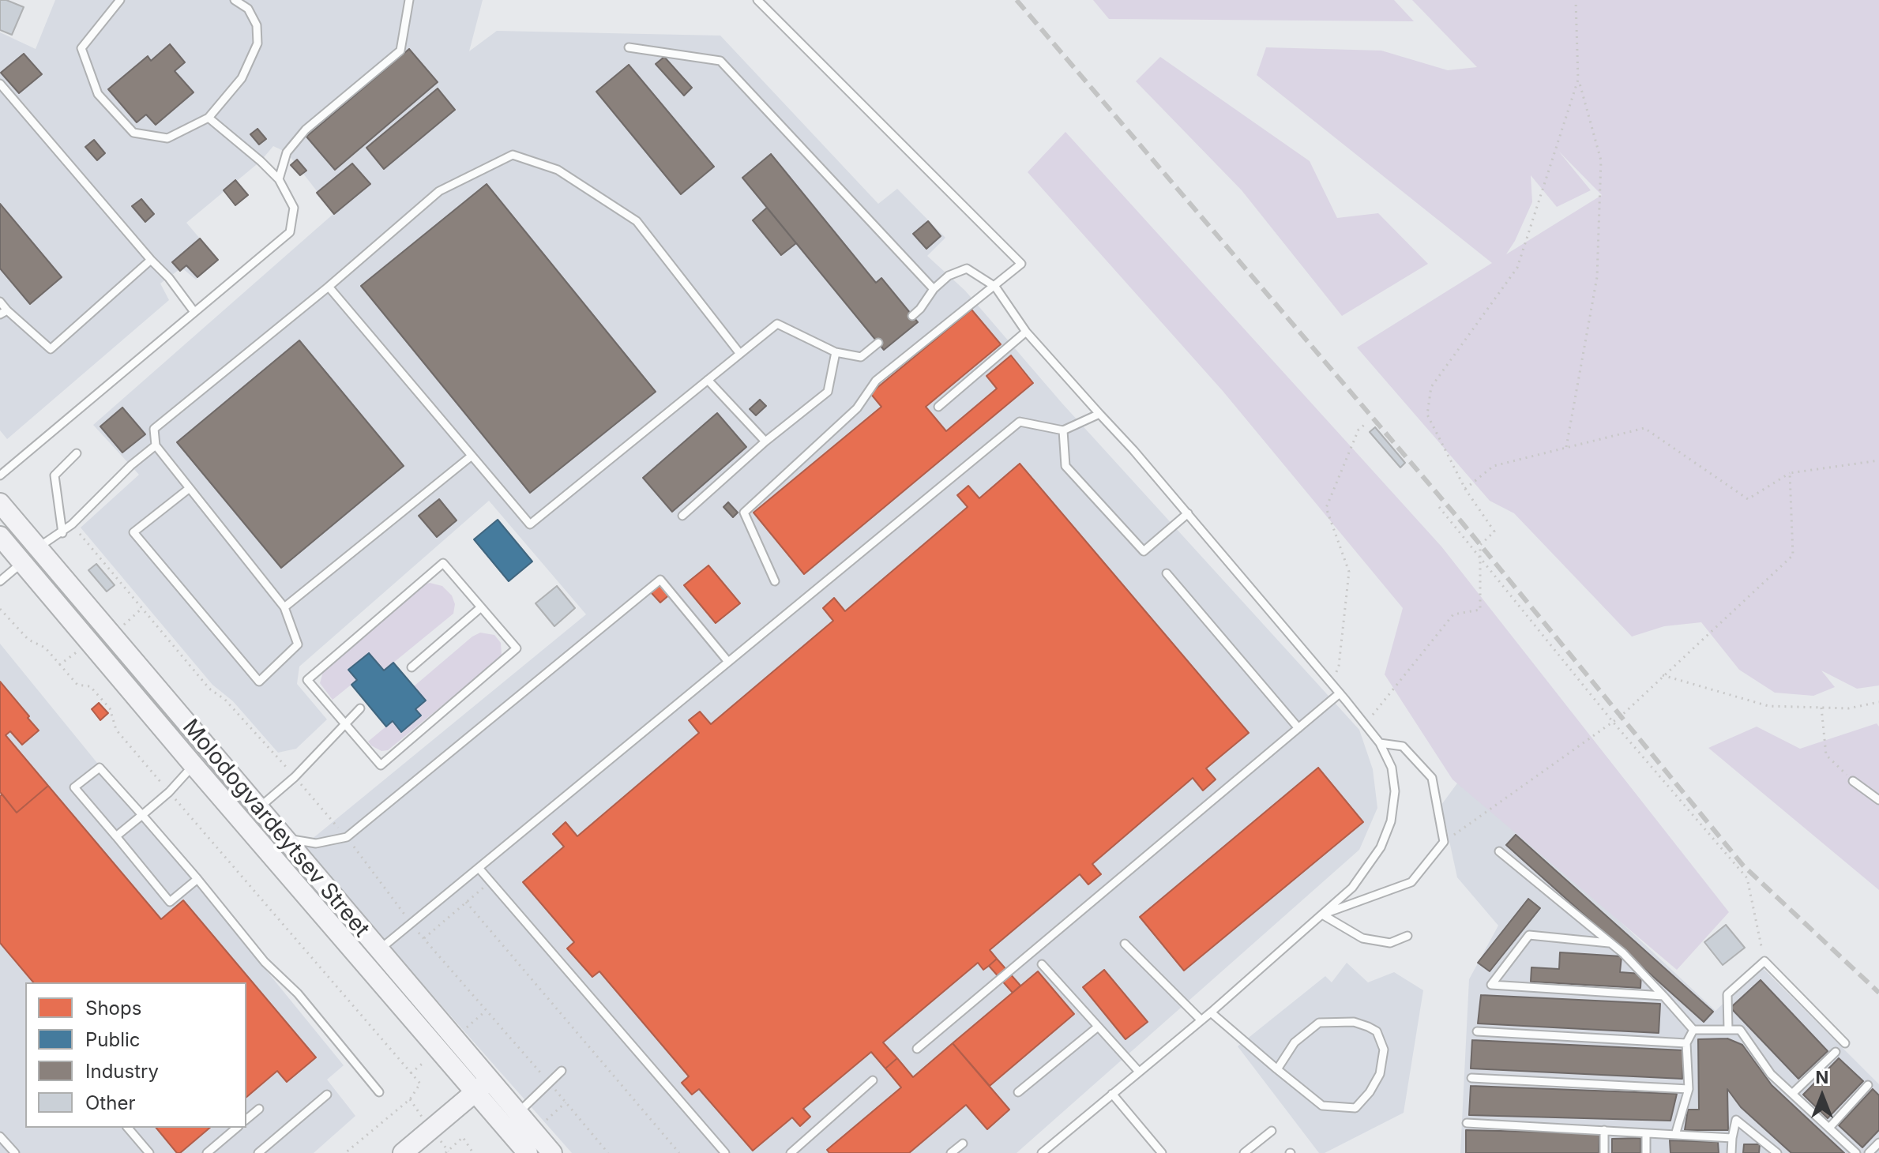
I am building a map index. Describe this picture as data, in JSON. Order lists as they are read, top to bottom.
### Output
{
  "streets": {
    "main road": ["Molodogvardeytsev Street"]
  },
  "legend": [
    "Shops",
    "Public",
    "Industry",
    "Other"
  ],
  "north": "top"
}
